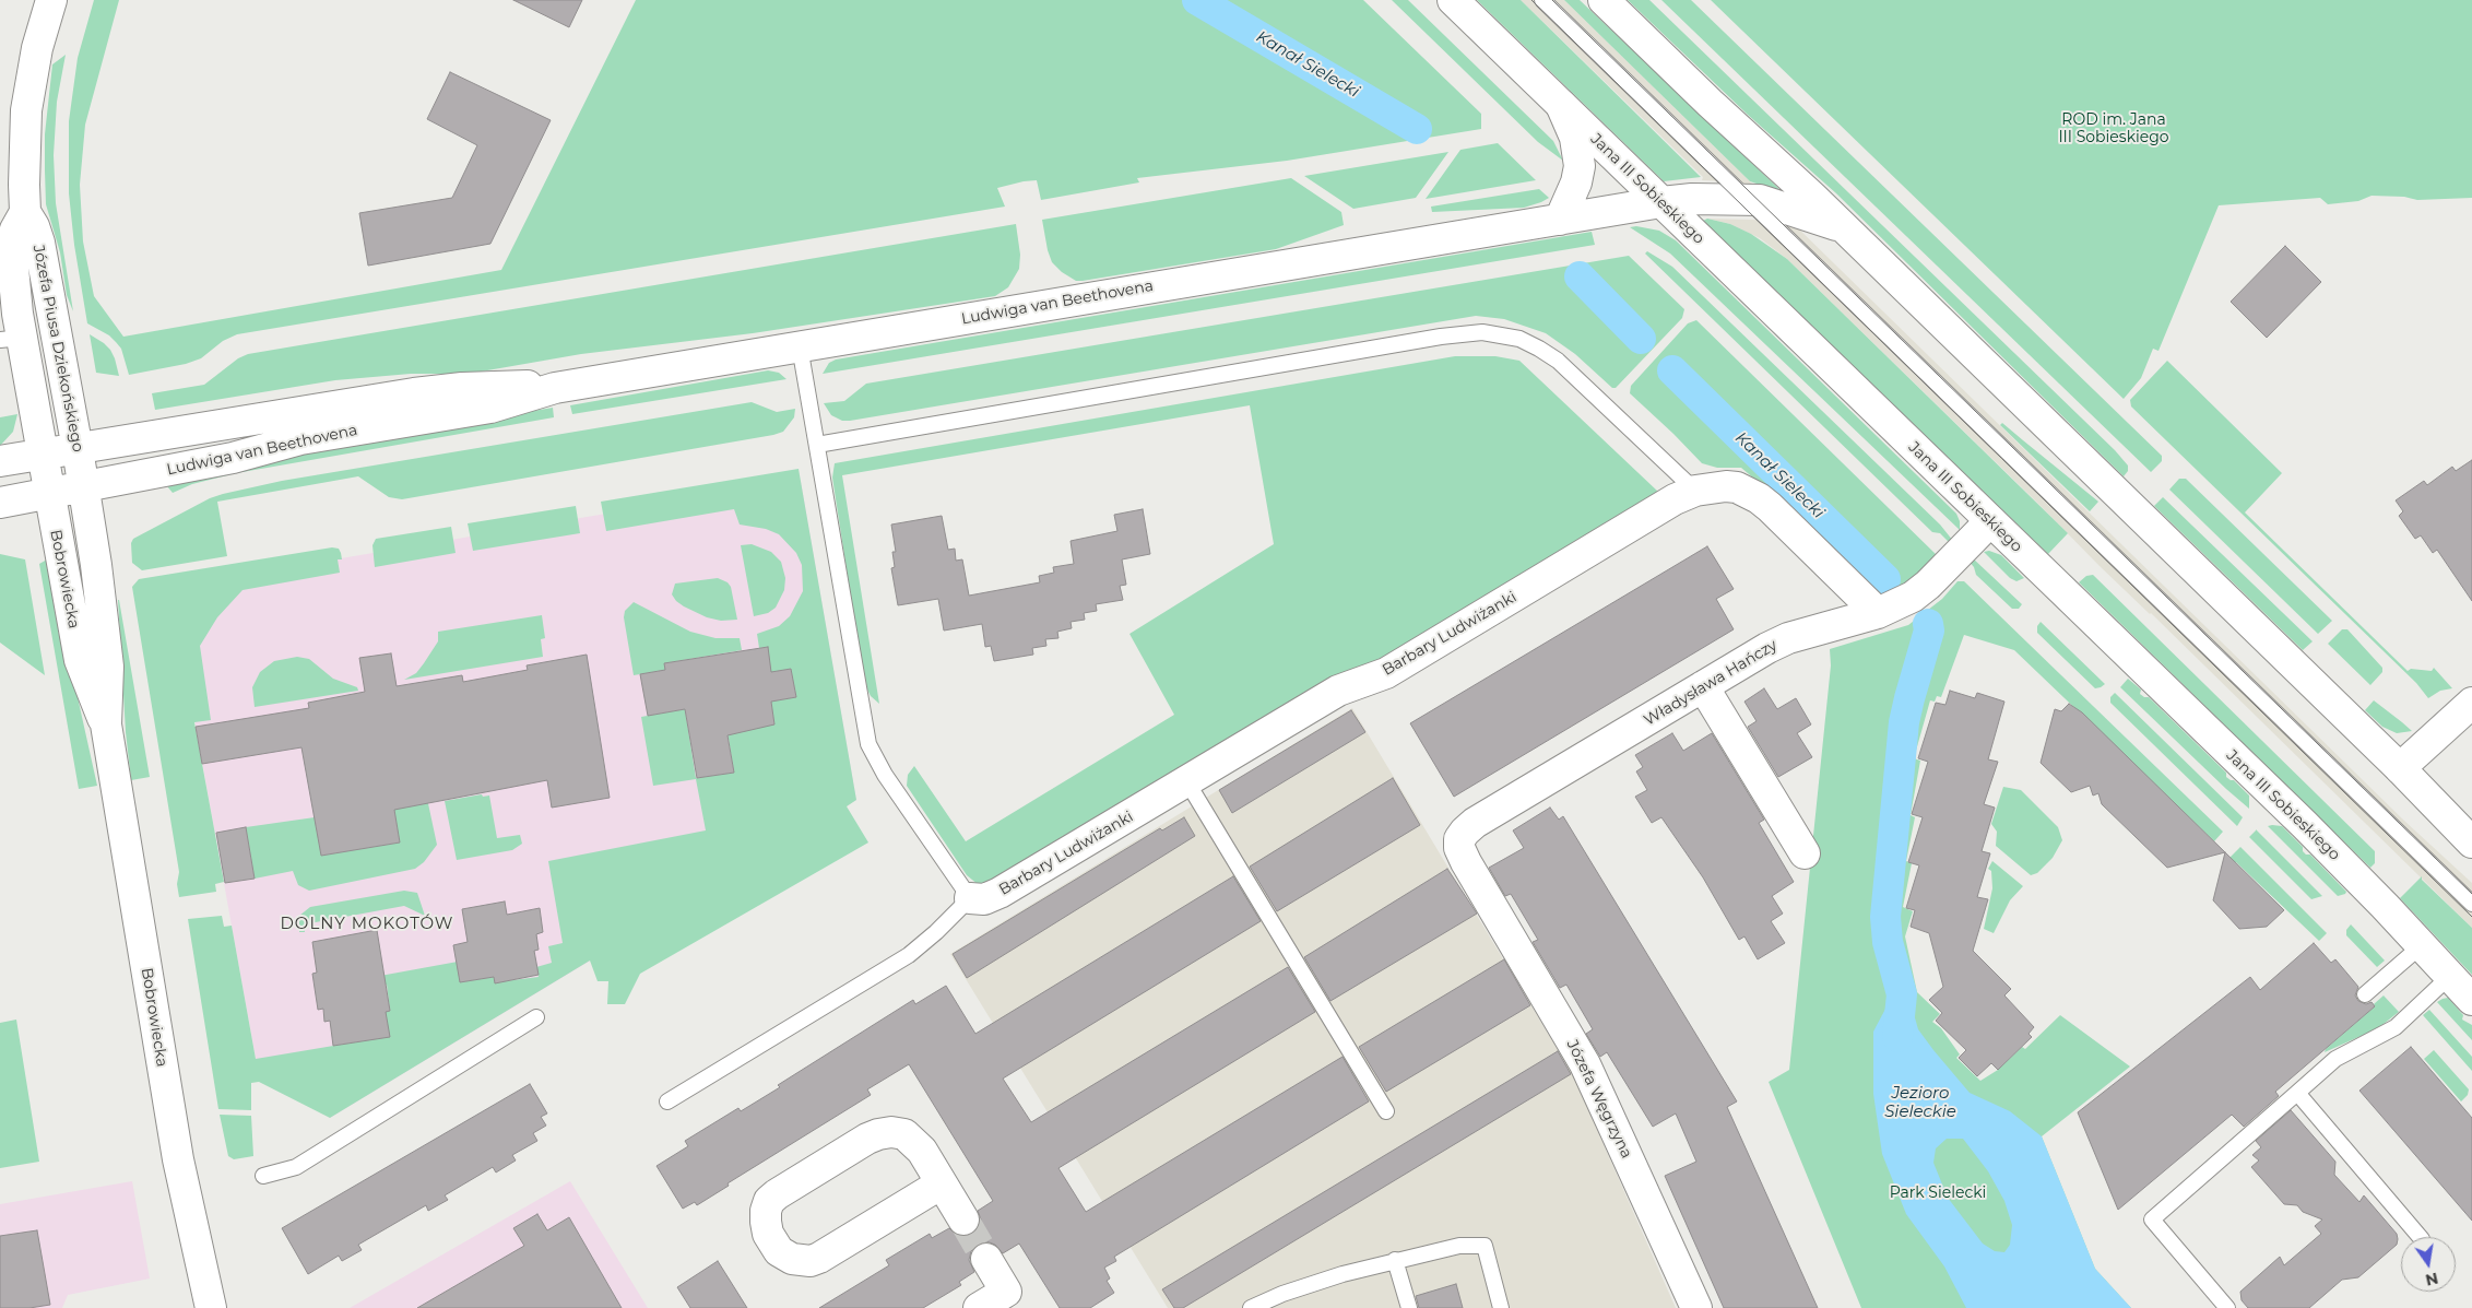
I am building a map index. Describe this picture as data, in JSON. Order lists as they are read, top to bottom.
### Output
{
  "streets": {
    "street": [
      "Jana III Sobieskiego",
      "Ludwiga van Beethovena",
      "Józefa Piusa Dziekońskiego",
      "Bobrowiecka",
      "Barbary Ludwiżanki",
      "Władysława Hańczy",
      "Józefa Węgrzyna"
    ]
  },
  "crossings": [
    ["Jana III Sobieskiego", "Ludwiga van Beethovena"],
    ["Jana III Sobieskiego", "Władysława Hańczy"],
    ["Ludwiga van Beethovena", "Józefa Piusa Dziekońskiego"],
    ["Ludwiga van Beethovena", "Bobrowiecka"],
    ["Józefa Piusa Dziekońskiego", "Bobrowiecka"],
    ["Barbary Ludwiżanki", "Władysława Hańczy"],
    ["Władysława Hańczy", "Józefa Węgrzyna"]
  ],
  "districts": ["DOLNY MOKOTÓW"],
  "water": ["Kanał Sielecki", "Jezioro Sieleckie"],
  "parks": ["ROD im. Jana III Sobieskiego", "Park Sielecki"],
  "north": "bottom"
}
